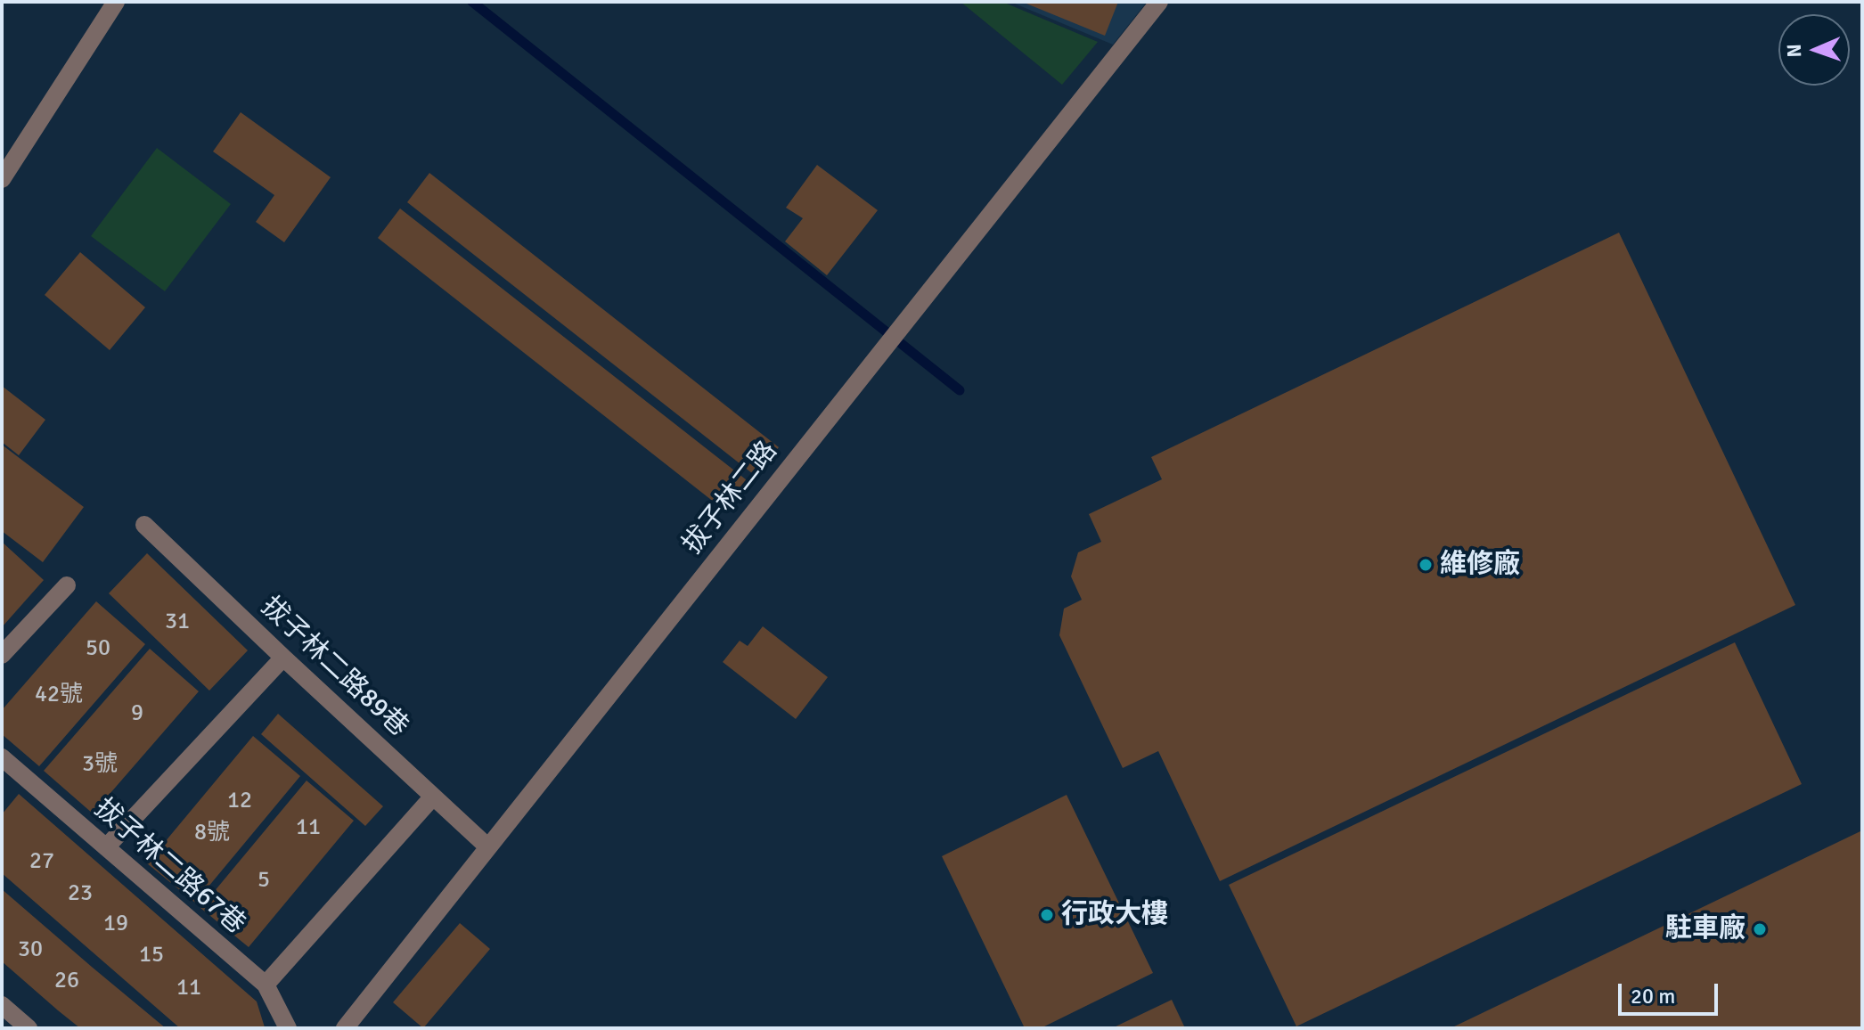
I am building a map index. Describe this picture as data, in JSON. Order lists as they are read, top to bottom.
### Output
{
  "streets": {
    "street": ["拔子林二路", "拔子林二路89巷", "拔子林二路67巷"]
  },
  "crossings": [
    ["拔子林二路", "拔子林二路89巷"]
  ],
  "places": ["維修廠", "行政大樓", "駐車廠"],
  "house_numbers": [
    "31",
    "50",
    "42號",
    "9",
    "3號",
    "12",
    "11",
    "8號",
    "27",
    "5",
    "23",
    "19",
    "30",
    "15",
    "26",
    "11"
  ],
  "scale_bar": "20 m",
  "north": "left"
}
